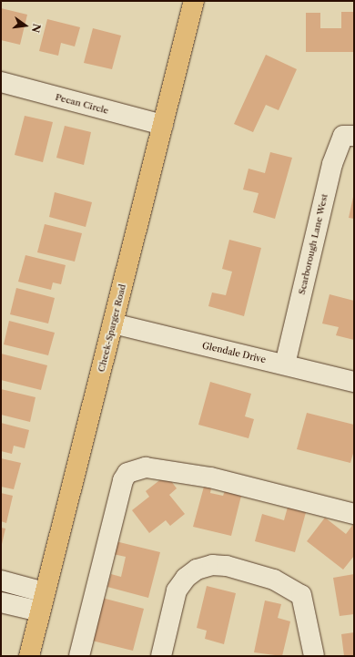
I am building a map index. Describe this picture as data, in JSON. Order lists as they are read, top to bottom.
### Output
{
  "streets": {
    "main road": ["Cheek-Sparger Road"],
    "street": ["Pecan Circle", "Scarborough Lane West", "Glendale Drive"]
  },
  "crossings": [
    ["Pecan Circle", "Cheek-Sparger Road"],
    ["Scarborough Lane West", "Glendale Drive"],
    ["Cheek-Sparger Road", "Glendale Drive"]
  ],
  "north": "right"
}
